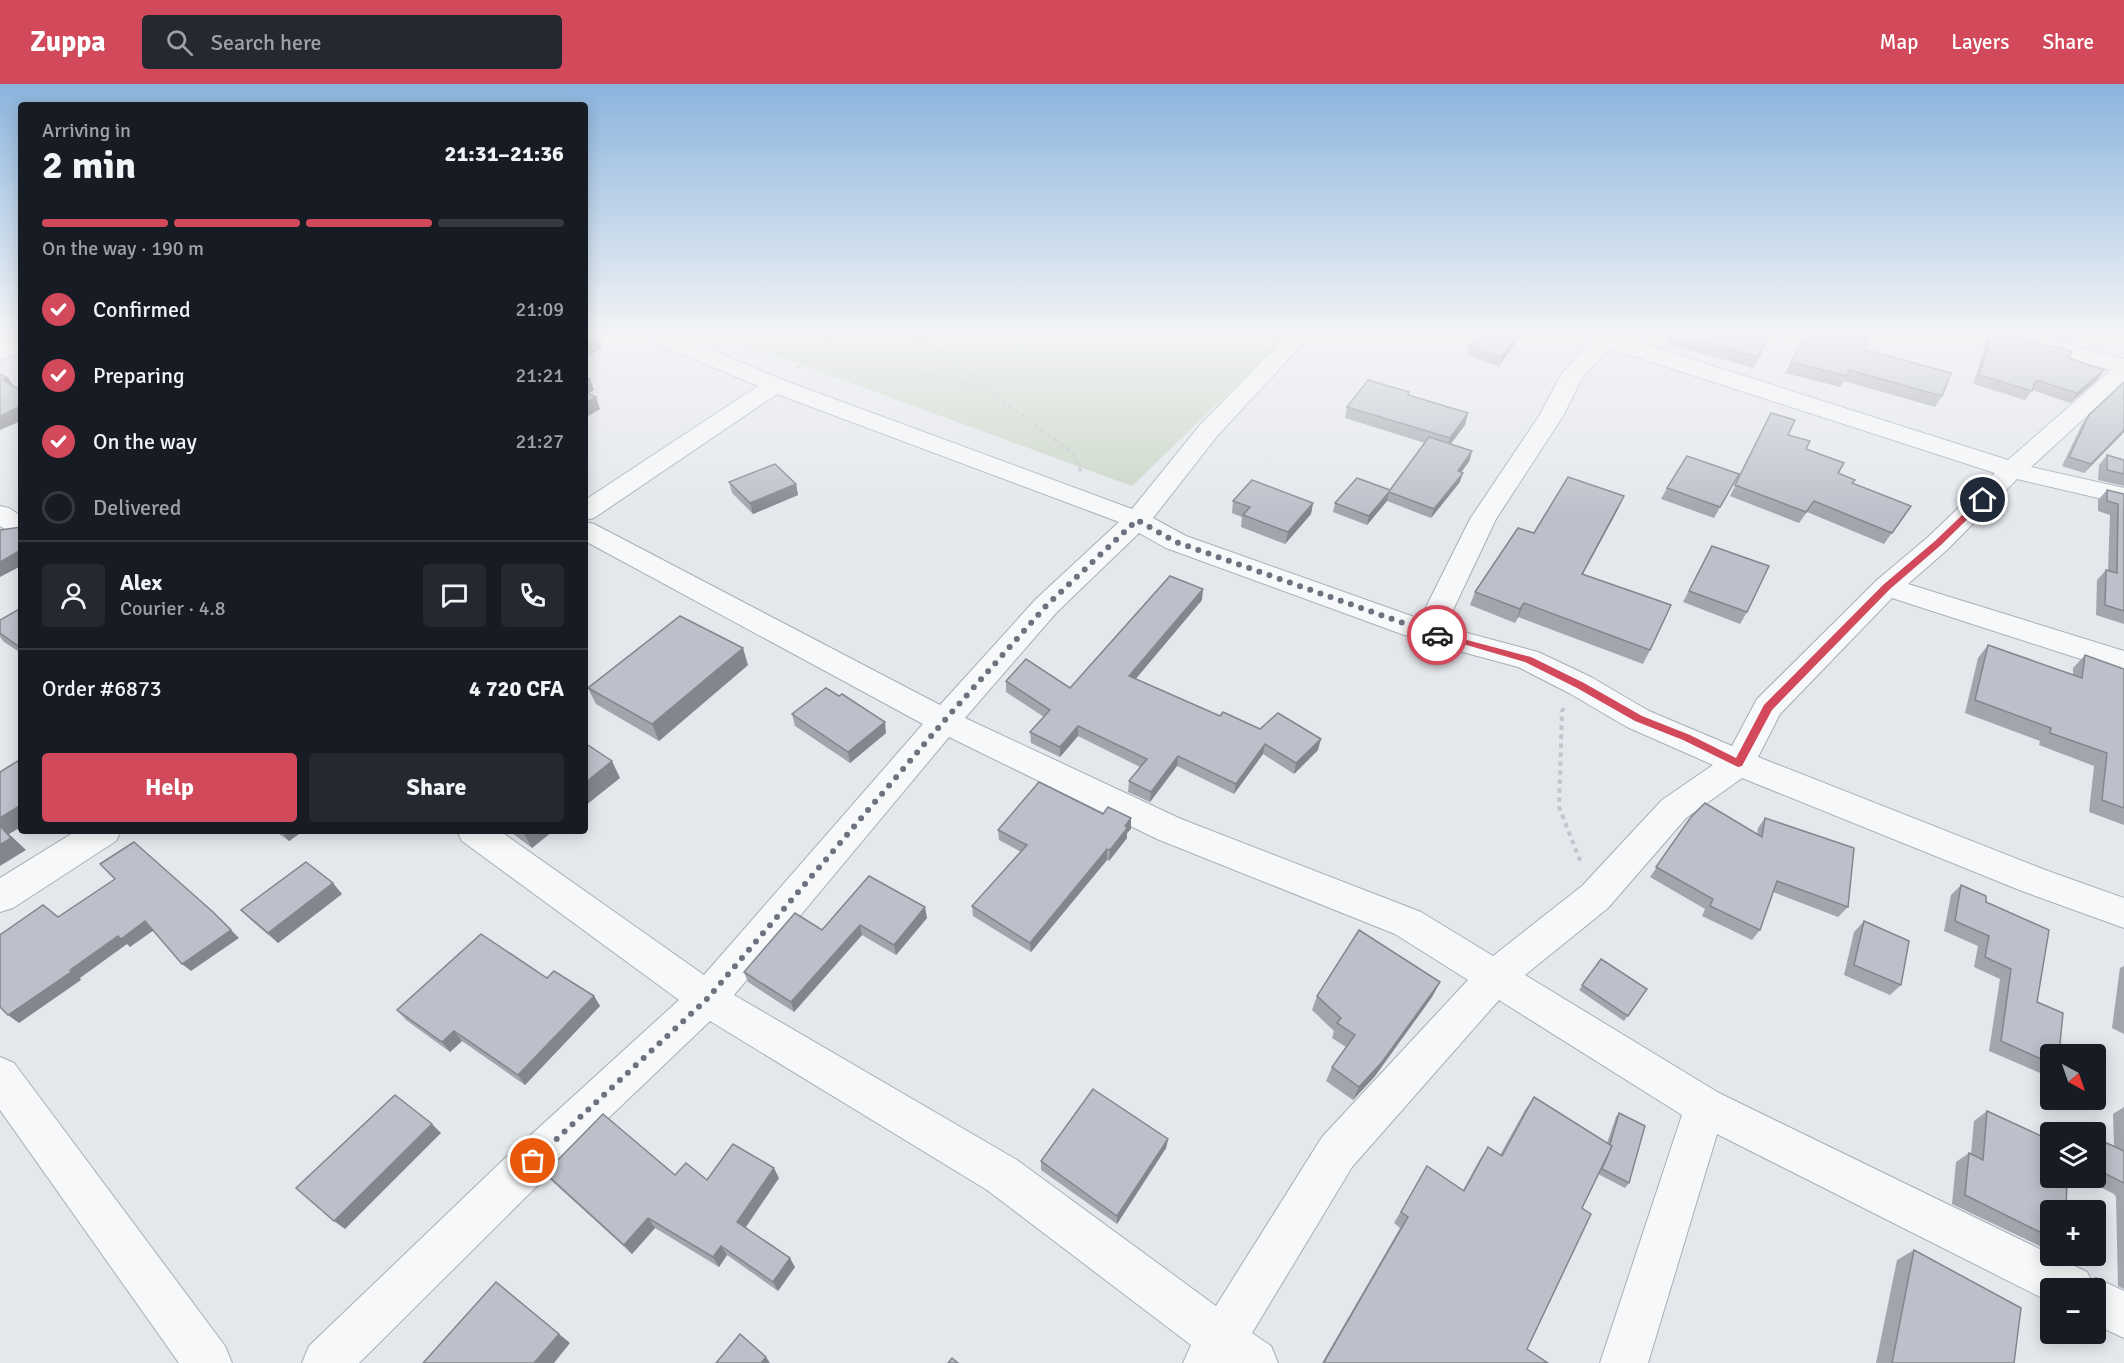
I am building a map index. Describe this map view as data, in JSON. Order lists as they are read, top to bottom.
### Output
{
  "north": "bottom right",
  "page": {
    "header": "Zuppa",
    "search": "Search here",
    "nav": ["Map", "Layers", "Share"],
    "heading": ["2 min", "Arriving in", "21:31–21:36"],
    "panel": [
      "Alex",
      "Courier · 4.8",
      "Order #6873",
      "4 720 CFA"
    ],
    "bar": "On the way · 190 m",
    "list": [
      ["Confirmed", "21:09"],
      ["Preparing", "21:21"],
      ["On the way", "21:27"],
      "Delivered"
    ],
    "buttons": ["Help", "Share"],
    "map_buttons": ["+", "−"]
  }
}
